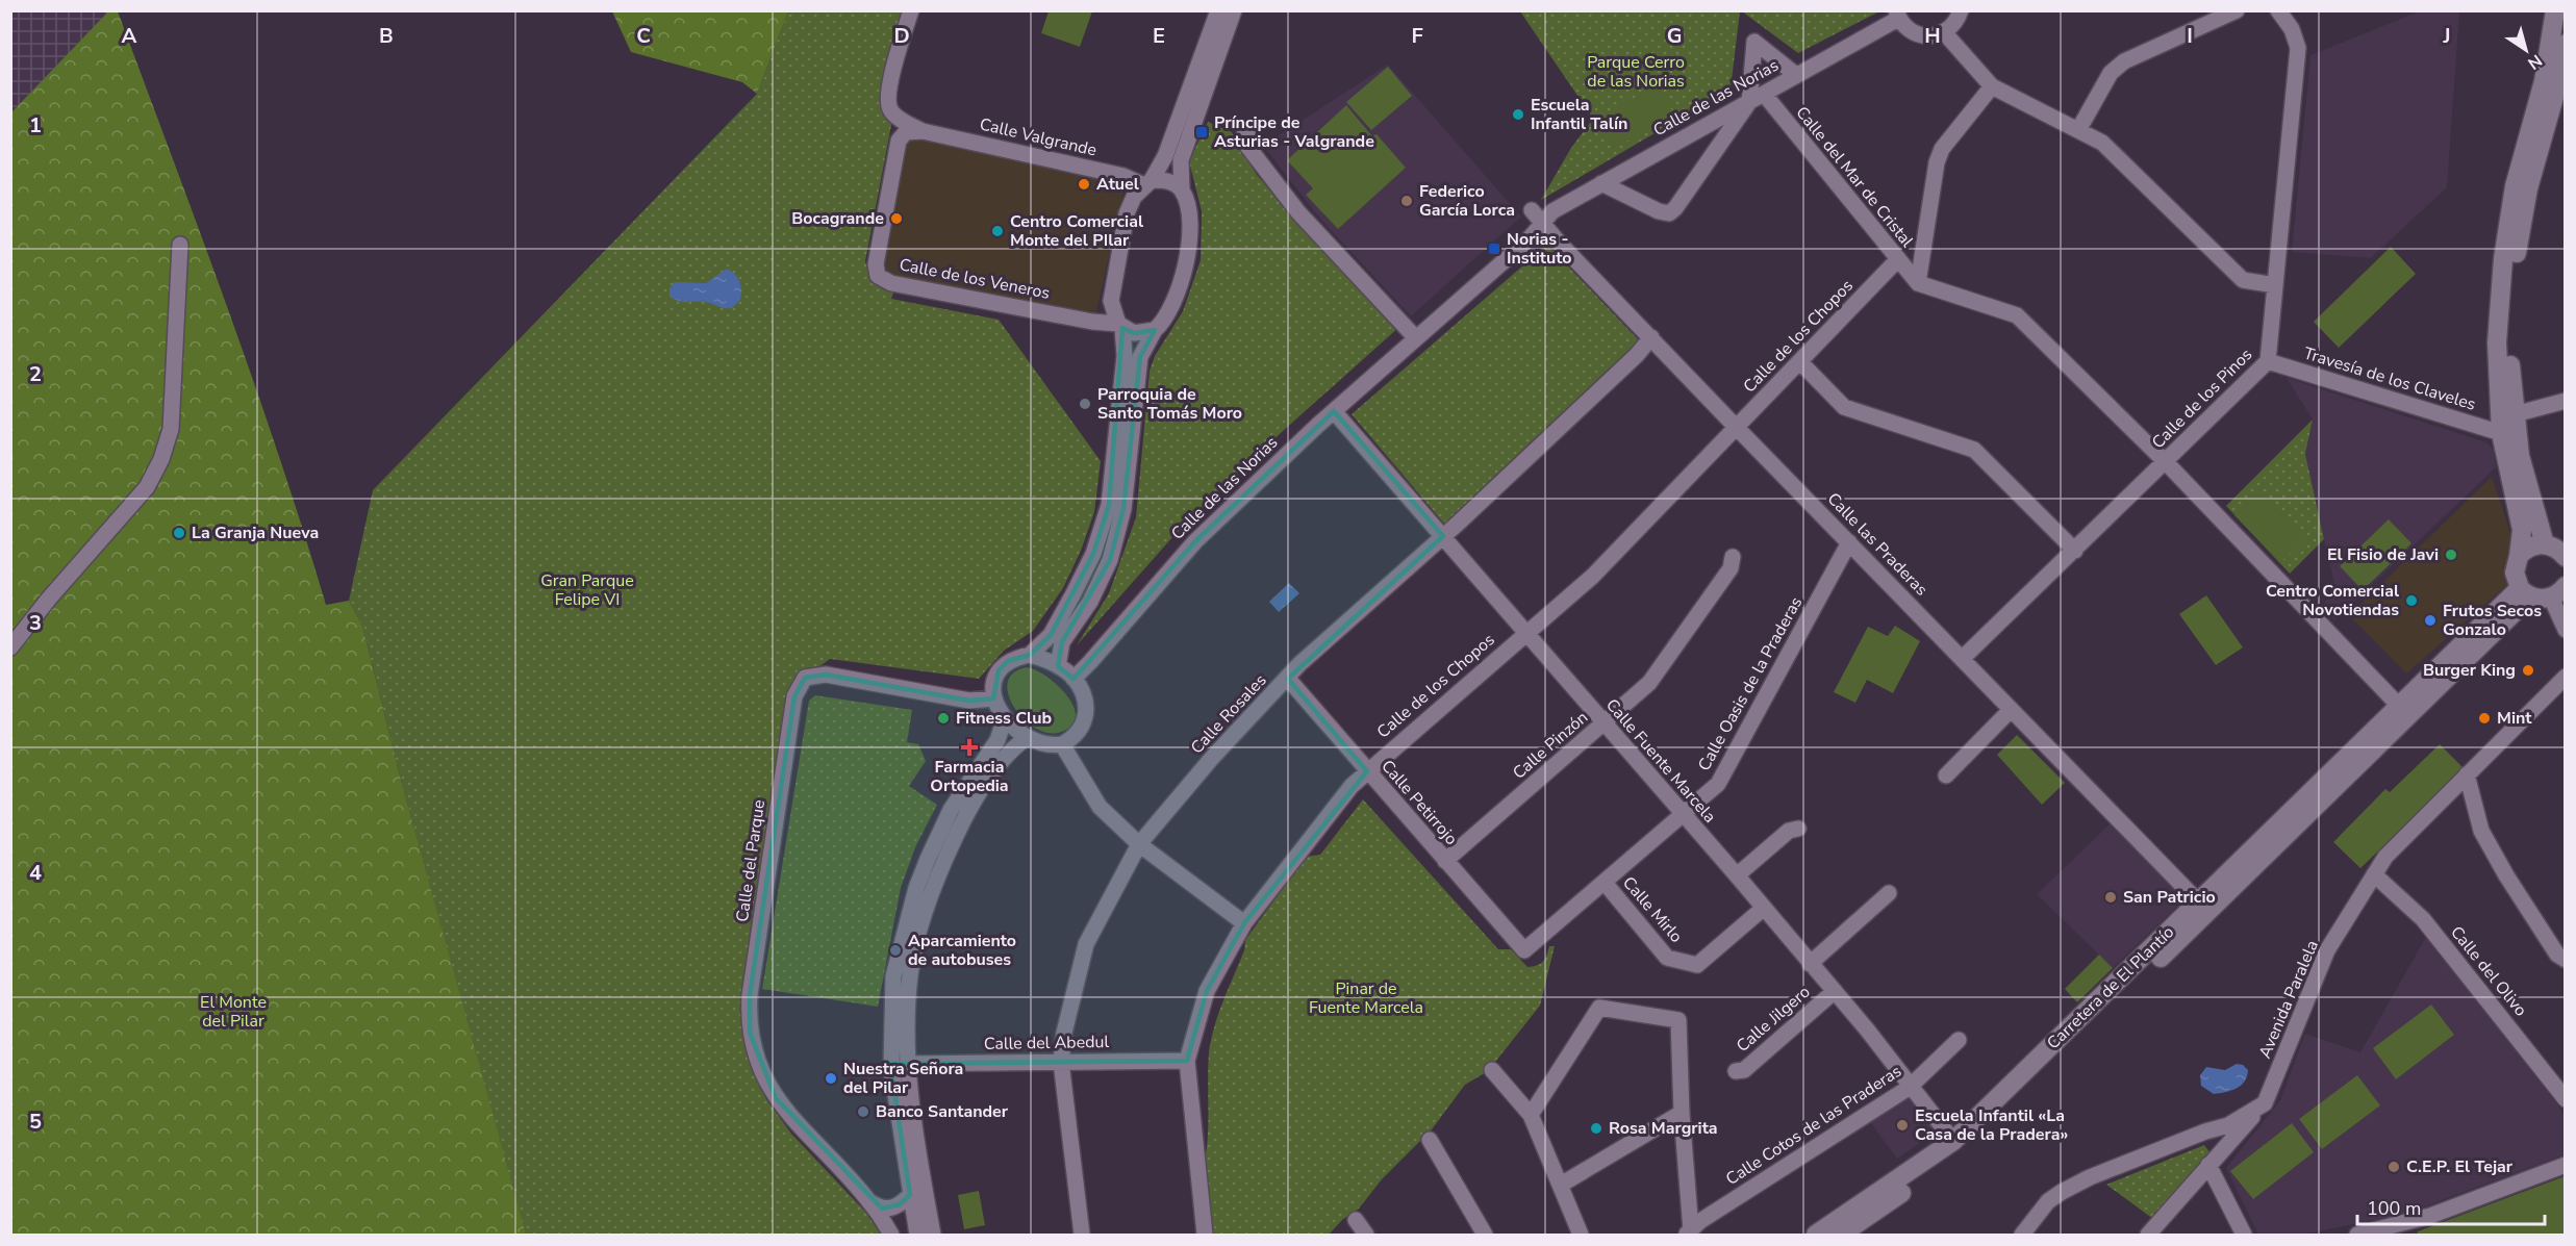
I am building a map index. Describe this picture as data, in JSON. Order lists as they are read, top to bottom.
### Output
{
  "streets": {
    "street": [
      "Calle de las Norias",
      "Calle Valgrande",
      "Calle del Mar de Cristal",
      "Calle de los Veneros",
      "Calle de los Chopos",
      "Travesía de los Claveles",
      "Calle de los Pinos",
      "Calle las Praderas",
      "Calle Oasis de la Praderas",
      "Calle Rosales",
      "Calle Pinzón",
      "Calle Fuente Marcela",
      "Calle Petirrojo",
      "Calle del Parque",
      "Calle Mirlo",
      "Calle del Olivo",
      "Carretera de El Plantío",
      "Avenida Paralela",
      "Calle Jilgero",
      "Calle del Abedul",
      "Calle Cotos de las Praderas"
    ]
  },
  "crossings": [
    ["Calle de las Norias", "Calle del Mar de Cristal"],
    ["Calle de las Norias", "Calle las Praderas"],
    ["Calle de las Norias", "Calle Fuente Marcela"],
    ["Calle de las Norias", "Calle del Parque"],
    ["Calle Valgrande", "Calle de los Veneros"],
    ["Calle del Mar de Cristal", "Calle de los Chopos"],
    ["Calle de los Chopos", "Calle las Praderas"],
    ["Calle de los Chopos", "Calle Fuente Marcela"],
    ["Calle de los Chopos", "Calle Petirrojo"],
    ["Calle de los Chopos", "Calle del Abedul"],
    ["Travesía de los Claveles", "Calle de los Pinos"],
    ["Calle de los Pinos", "Calle las Praderas"],
    ["Calle las Praderas", "Calle Oasis de la Praderas"],
    ["Calle las Praderas", "Calle Rosales"],
    ["Calle las Praderas", "Carretera de El Plantío"],
    ["Calle Oasis de la Praderas", "Calle Fuente Marcela"],
    ["Calle Oasis de la Praderas", "Calle Petirrojo"],
    ["Calle Oasis de la Praderas", "Calle Mirlo"],
    ["Calle Rosales", "Calle Fuente Marcela"],
    ["Calle Rosales", "Calle Petirrojo"],
    ["Calle Rosales", "Calle del Abedul"],
    ["Calle Pinzón", "Calle Fuente Marcela"],
    ["Calle Pinzón", "Calle Petirrojo"],
    ["Calle Fuente Marcela", "Calle Mirlo"],
    ["Calle Fuente Marcela", "Carretera de El Plantío"],
    ["Calle Fuente Marcela", "Calle Jilgero"],
    ["Calle Fuente Marcela", "Calle Cotos de las Praderas"],
    ["Calle del Olivo", "Avenida Paralela"]
  ],
  "parks": [
    "Parque Cerro de las Norias",
    "Gran Parque Felipe VI",
    "Pinar de Fuente Marcela",
    "El Monte del Pilar"
  ],
  "places": {
    "other": [
      "Escuela Infantil Talín",
      "Atuel",
      "Federico García Lorca",
      "Bocagrande",
      "Centro Comercial Monte del PIlar",
      "Parroquia de Santo Tomás Moro",
      "La Granja Nueva",
      "El Fisio de Javi",
      "Centro Comercial Novotiendas",
      "Frutos Secos Gonzalo",
      "Burger King",
      "Fitness Club",
      "Mint",
      "San Patricio",
      "Aparcamiento de autobuses",
      "Nuestra Señora del Pilar",
      "Banco Santander",
      "Escuela Infantil «La Casa de la Pradera»",
      "Rosa Margrita",
      "C.E.P. El Tejar"
    ],
    "transit": ["Príncipe de Asturias - Valgrande", "Norias - Instituto"],
    "health": ["Farmacia Ortopedia"]
  },
  "scale_bar": "100 m",
  "north": "bottom right",
  "grid": {
    "columns": [
      "A",
      "B",
      "C",
      "D",
      "E",
      "F",
      "G",
      "H",
      "I",
      "J"
    ],
    "rows": [
      "1",
      "2",
      "3",
      "4",
      "5"
    ]
  }
}
